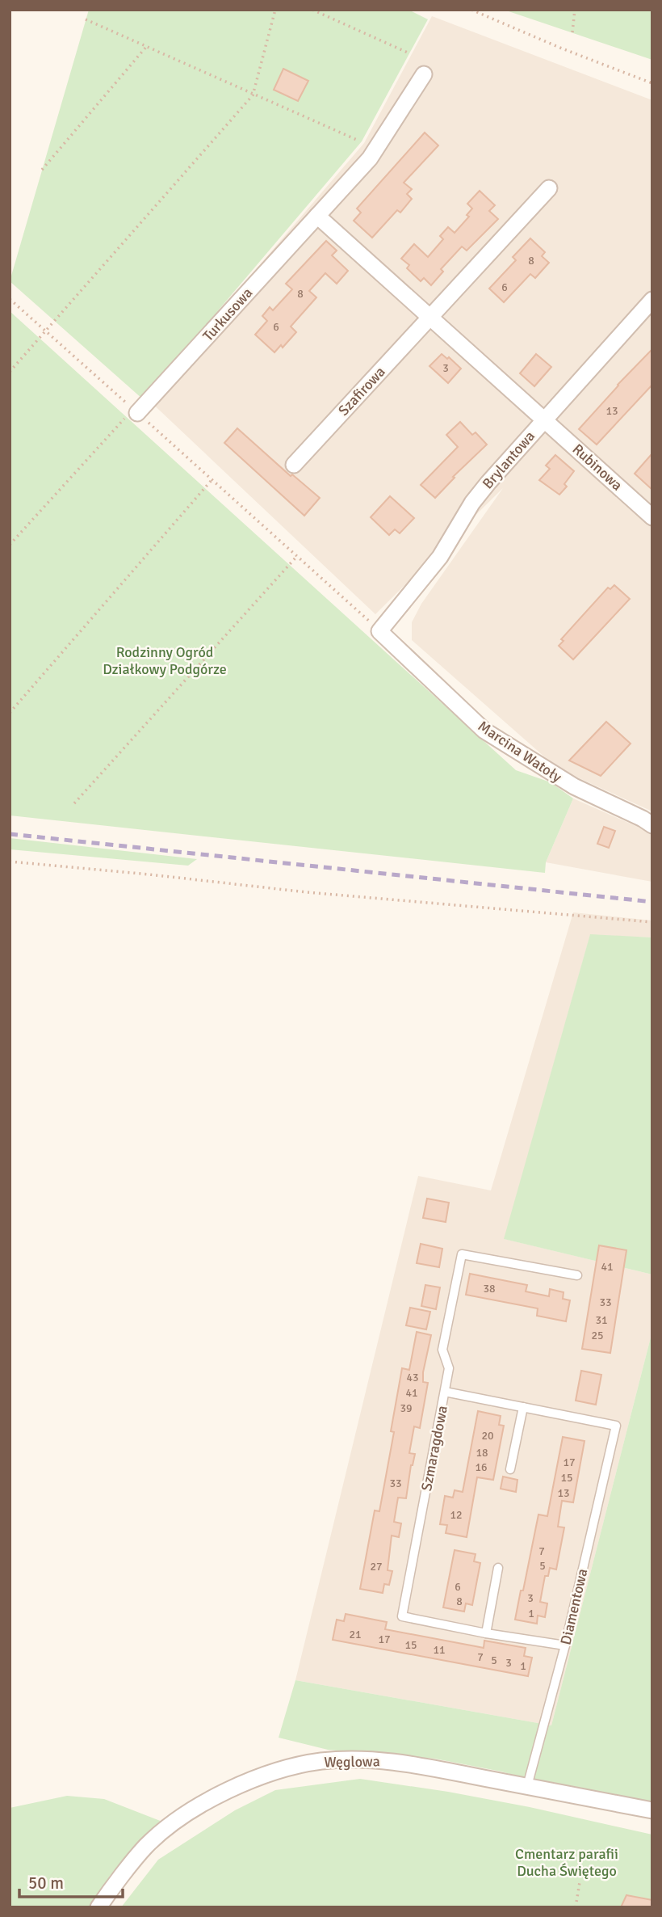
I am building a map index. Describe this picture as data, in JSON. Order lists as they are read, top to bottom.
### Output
{
  "streets": {
    "street": [
      "Turkusowa",
      "Szafirowa",
      "Brylantowa",
      "Rubinowa",
      "Marcina Watoły",
      "Węglowa"
    ],
    "lane": ["Szmaragdowa", "Diamentowa"]
  },
  "crossings": [
    ["Brylantowa", "Rubinowa"],
    ["Brylantowa", "Marcina Watoły"],
    ["Diamentowa", "Węglowa"]
  ],
  "parks": ["Rodzinny Ogród Działkowy Podgórze", "Cmentarz parafii Ducha Świętego"],
  "house_numbers": [
    "8",
    "6",
    "8",
    "6",
    "3",
    "13",
    "41",
    "38",
    "33",
    "31",
    "25",
    "43",
    "41",
    "39",
    "20",
    "18",
    "17",
    "16",
    "15",
    "33",
    "13",
    "12",
    "7",
    "5",
    "27",
    "6",
    "3",
    "8",
    "1",
    "21",
    "17",
    "15",
    "11",
    "7",
    "5",
    "3",
    "1"
  ],
  "scale_bar": "50 m"
}
